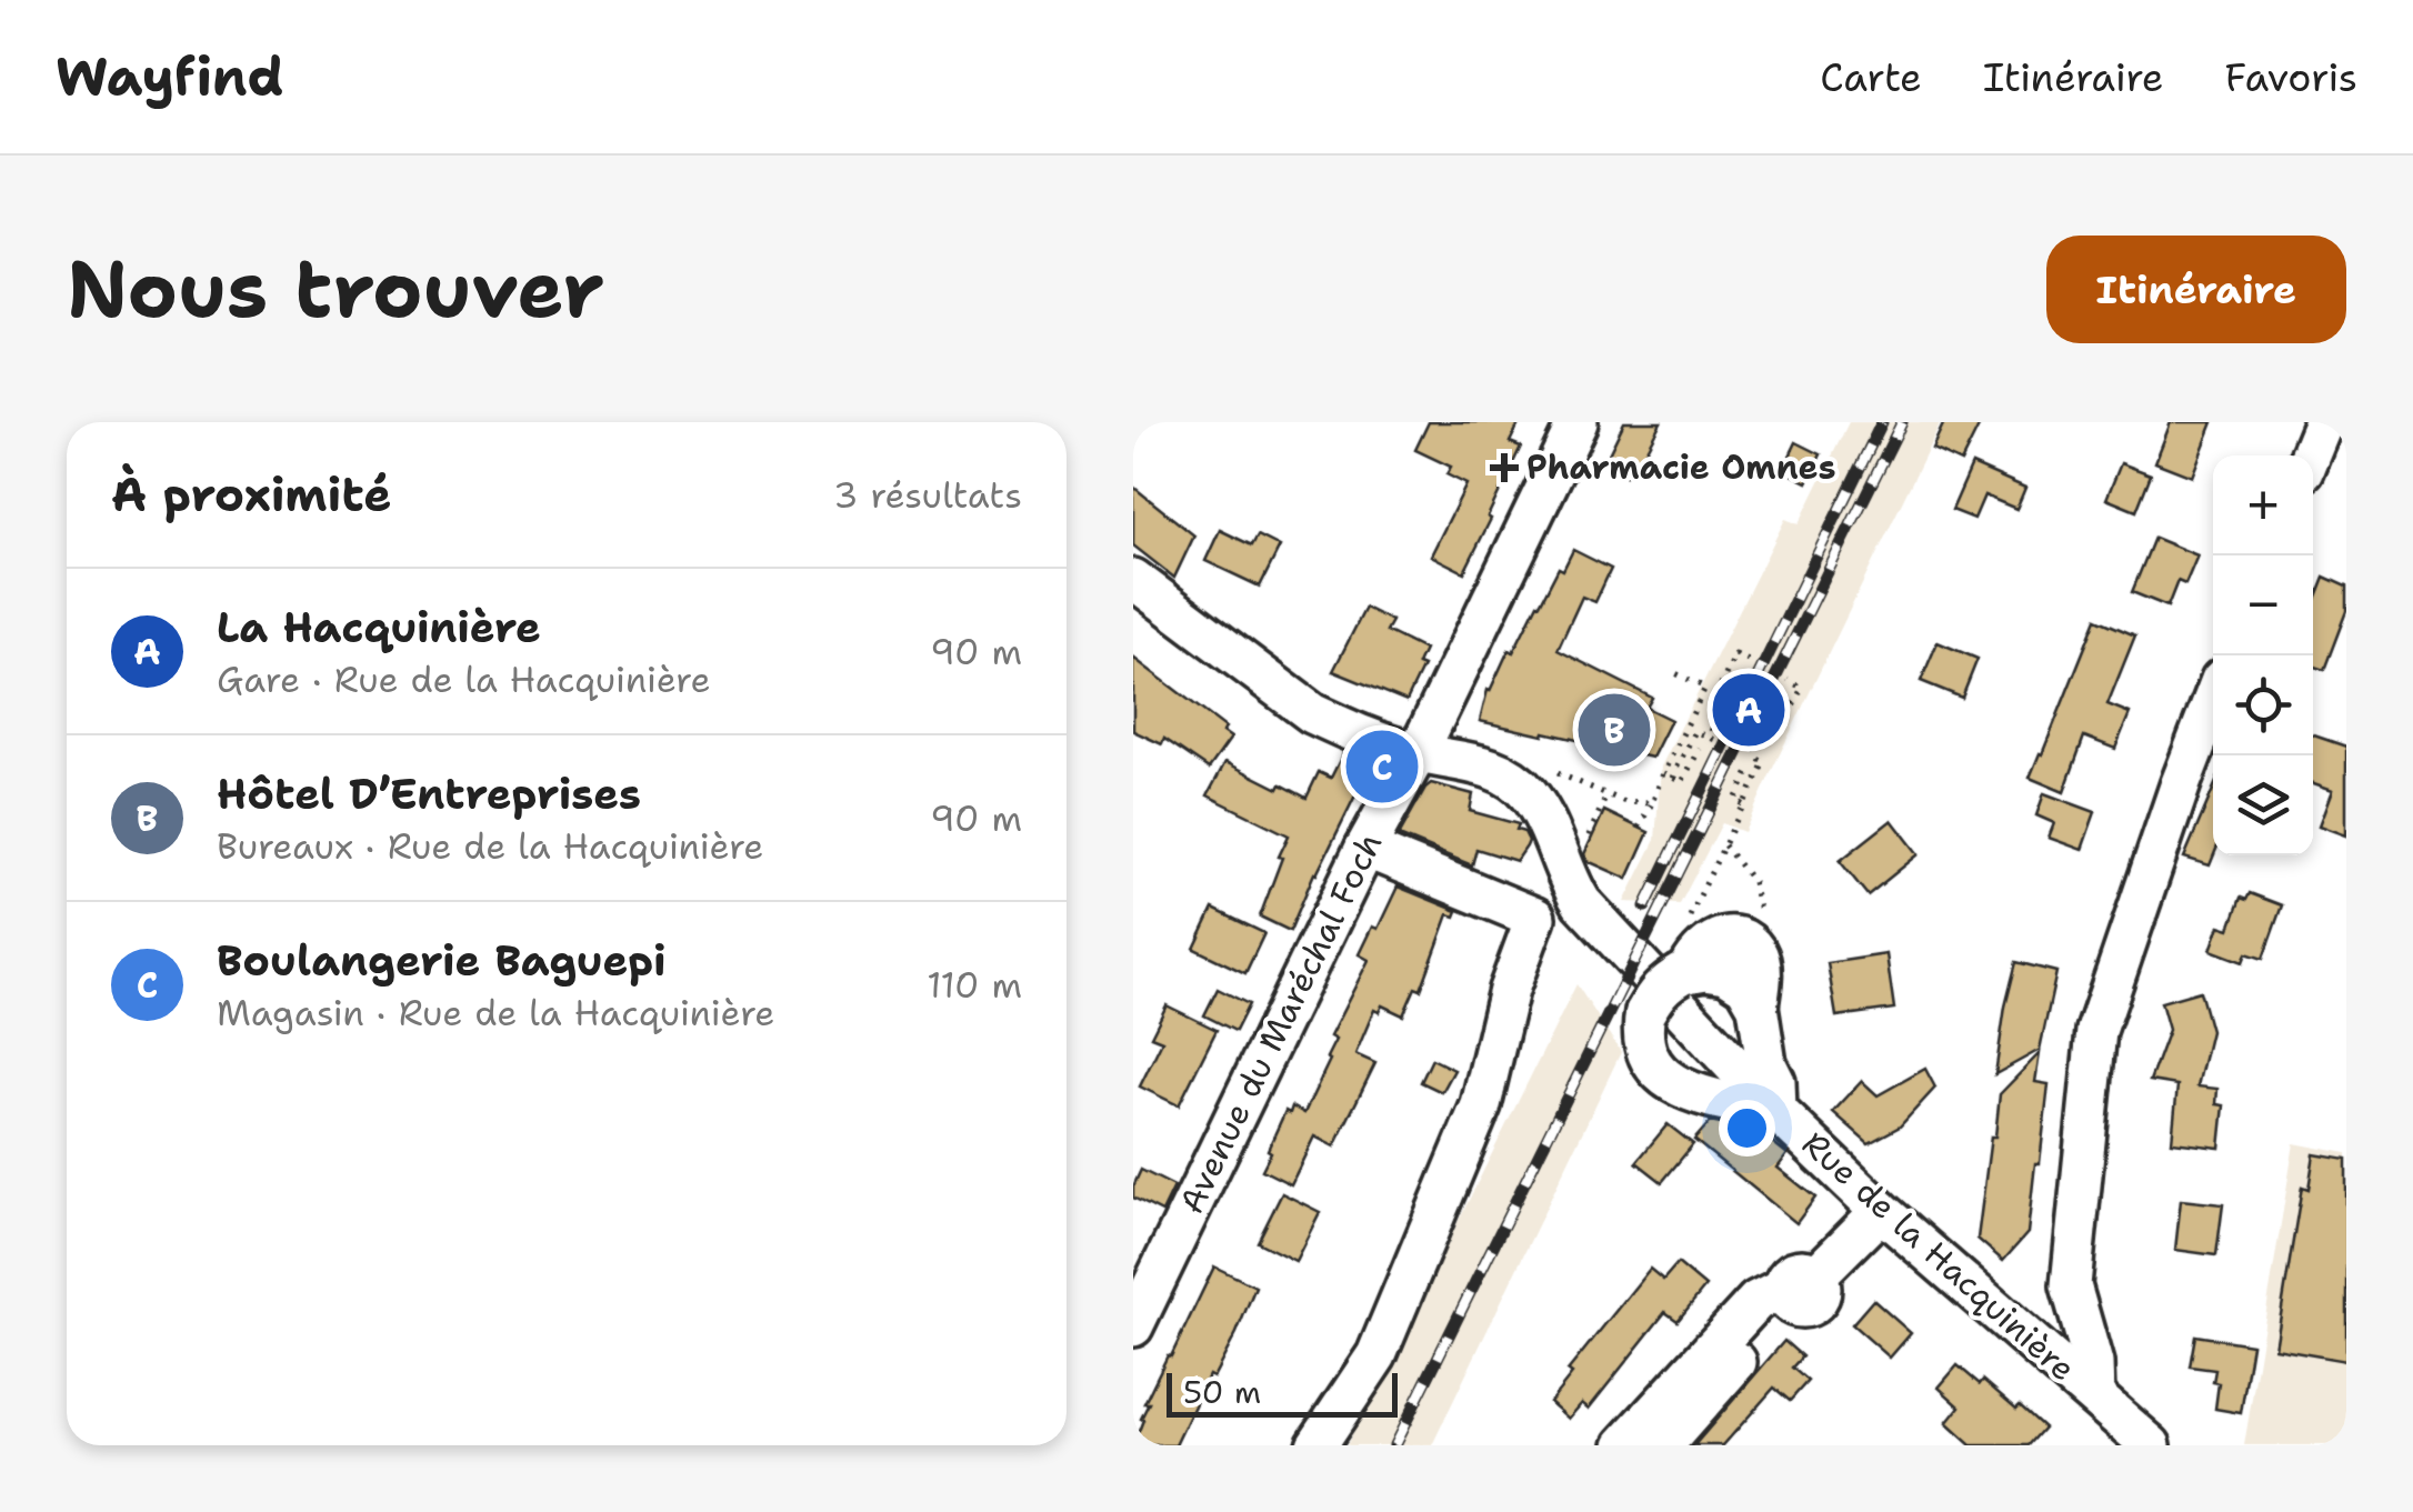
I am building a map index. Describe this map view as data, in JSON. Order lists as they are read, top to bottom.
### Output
{
  "streets": {
    "street": ["Avenue du Maréchal Foch", "Rue de la Hacquinière"]
  },
  "places": {
    "health": ["Pharmacie Omnes"]
  },
  "scale_bar": "50 m",
  "page": {
    "header": "Wayfind",
    "nav": ["Carte", "Itinéraire", "Favoris"],
    "buttons": "Itinéraire",
    "title": "Nous trouver",
    "heading": ["À proximité", "3 résultats"],
    "map_buttons": ["+", "−"],
    "list": [
      {
        "mark": "A",
        "name": "La Hacquinière",
        "note": "Gare · Rue de la Hacquinière",
        "value": "90 m"
      },
      {
        "mark": "B",
        "name": "Hôtel D’Entreprises",
        "note": "Bureaux · Rue de la Hacquinière",
        "value": "90 m"
      },
      {
        "mark": "C",
        "name": "Boulangerie Baguepi",
        "note": "Magasin · Rue de la Hacquinière",
        "value": "110 m"
      }
    ],
    "pins": ["A", "B", "C"],
    "scale": "50 m"
  }
}
